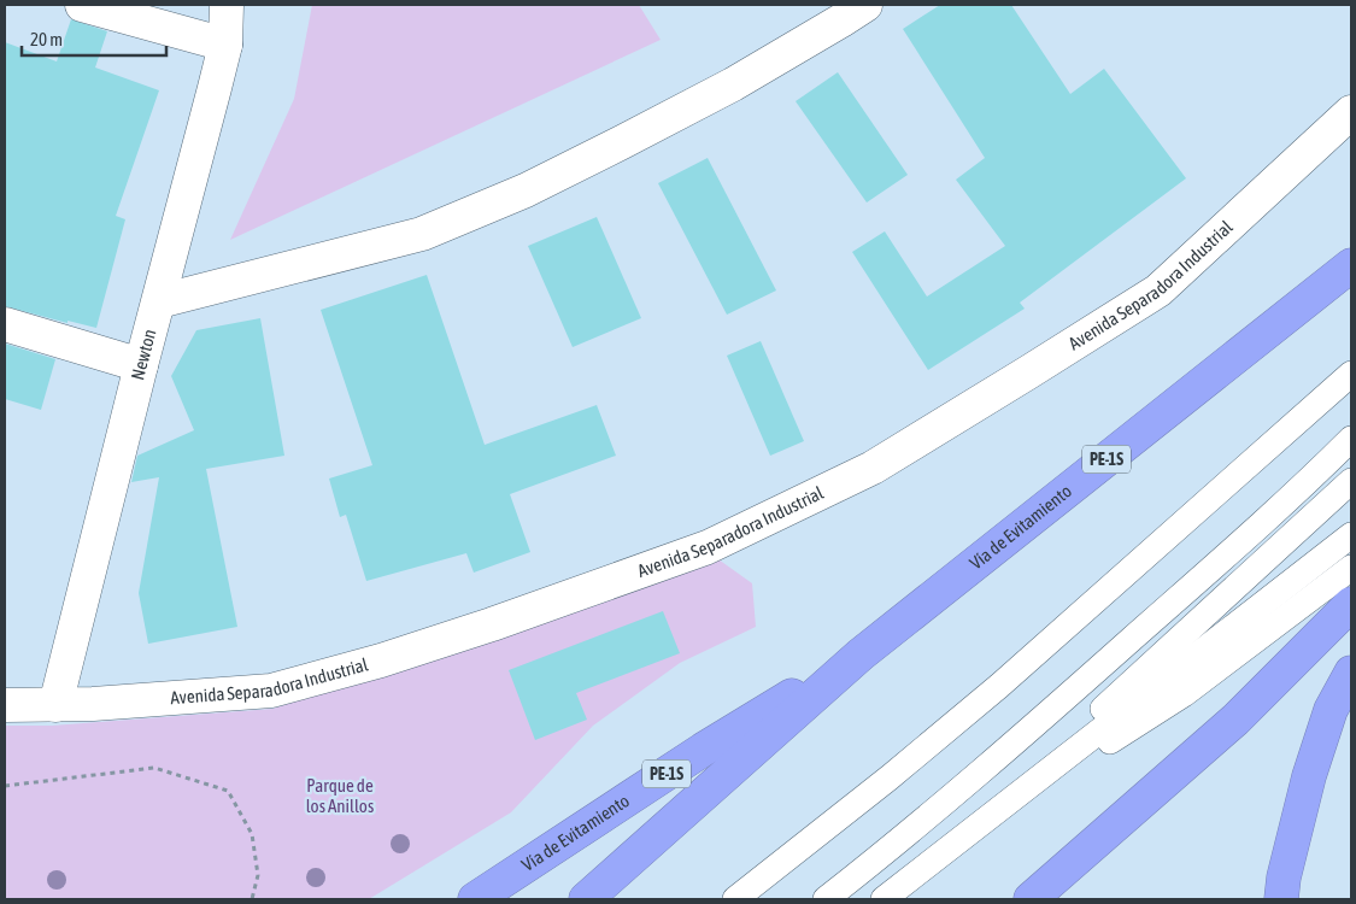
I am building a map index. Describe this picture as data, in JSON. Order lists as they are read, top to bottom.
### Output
{
  "streets": {
    "highway": ["PE-1S", "Vía de Evitamiento"],
    "street": ["Avenida Separadora Industrial", "Newton"]
  },
  "crossings": [
    ["Avenida Separadora Industrial", "Newton"]
  ],
  "parks": ["Parque de los Anillos"],
  "scale_bar": "20 m"
}
